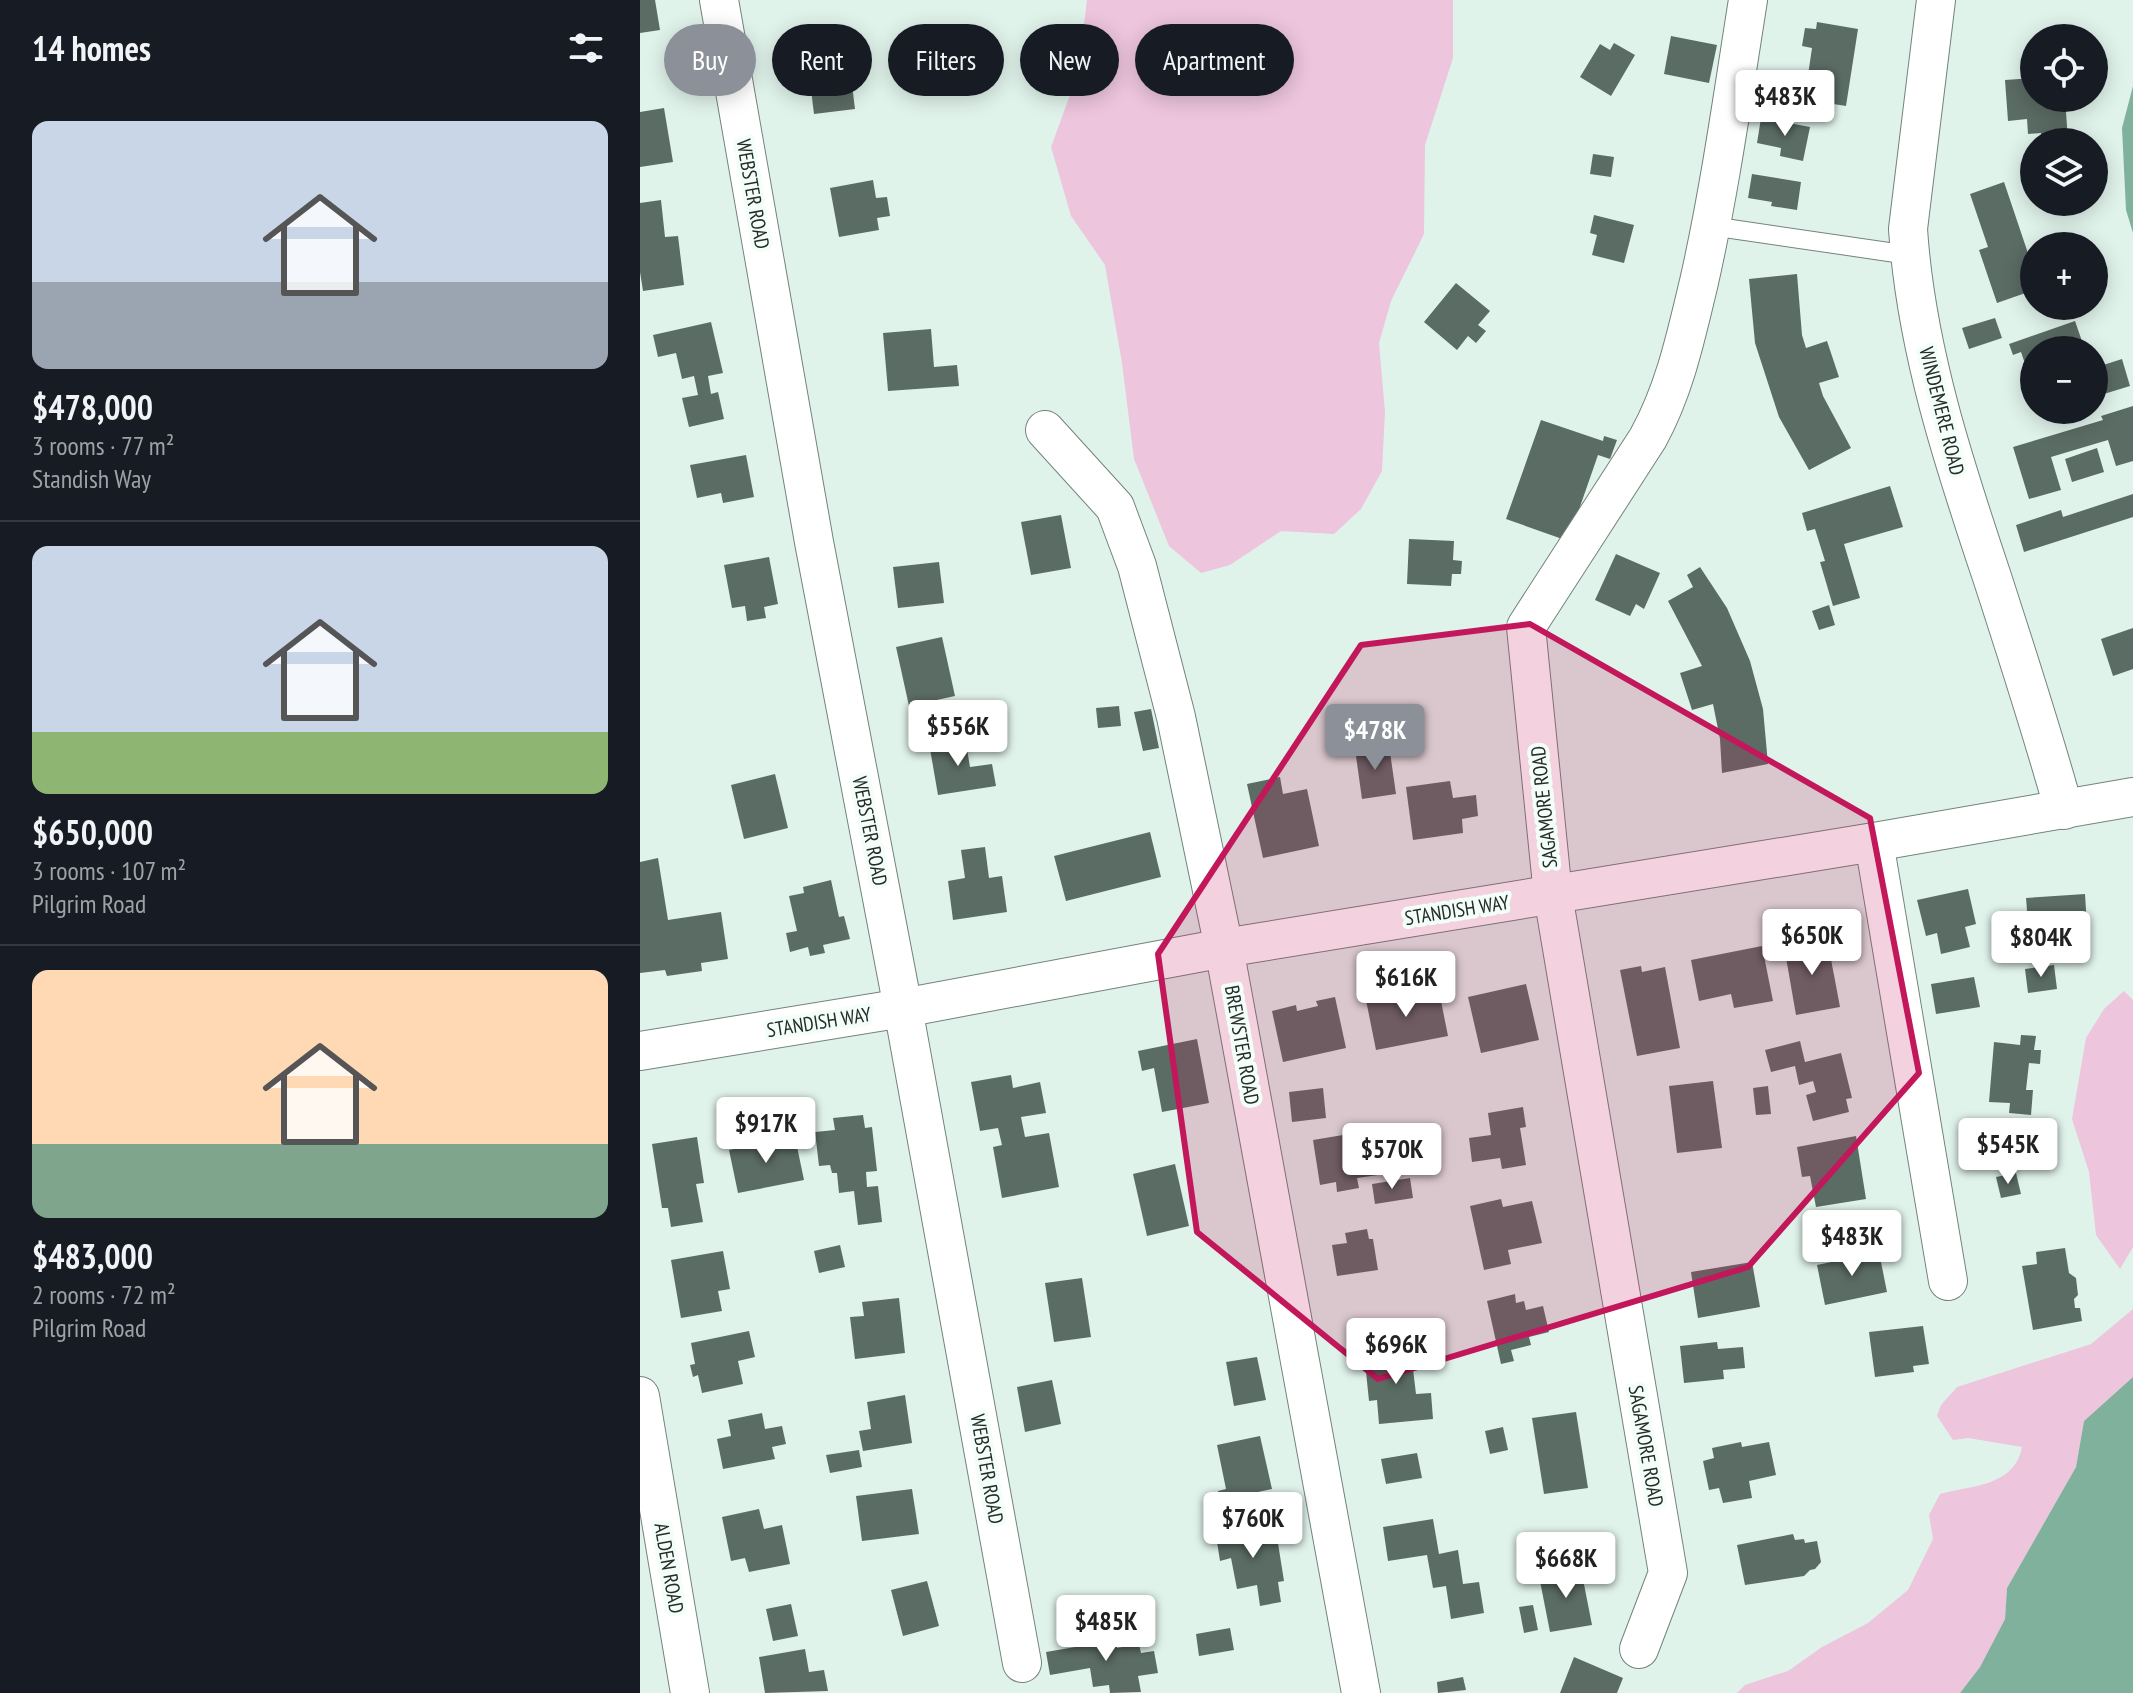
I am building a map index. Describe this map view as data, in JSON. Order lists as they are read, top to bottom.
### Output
{
  "streets": {
    "street": [
      "WEBSTER ROAD",
      "WINDEMERE ROAD",
      "SAGAMORE ROAD",
      "STANDISH WAY",
      "BREWSTER ROAD",
      "ALDEN ROAD"
    ]
  },
  "crossings": [
    ["WEBSTER ROAD", "STANDISH WAY"],
    ["WINDEMERE ROAD", "STANDISH WAY"],
    ["SAGAMORE ROAD", "STANDISH WAY"],
    ["STANDISH WAY", "BREWSTER ROAD"]
  ],
  "page": {
    "heading": "14 homes",
    "map_buttons": ["+", "−"],
    "chip": [
      "Buy",
      "Rent",
      "Filters",
      "New",
      "Apartment"
    ],
    "price": [
      "$483K",
      "$556K",
      "$478K",
      "$650K",
      "$804K",
      "$616K",
      "$917K",
      "$545K",
      "$570K",
      "$483K",
      "$696K",
      "$760K",
      "$668K",
      "$485K"
    ],
    "list": [
      {
        "name": "$478,000",
        "note": "3 rooms · 77 m² · Standish Way"
      },
      {
        "name": "$650,000",
        "note": "3 rooms · 107 m² · Pilgrim Road"
      },
      {
        "name": "$483,000",
        "note": "2 rooms · 72 m² · Pilgrim Road"
      }
    ]
  }
}
